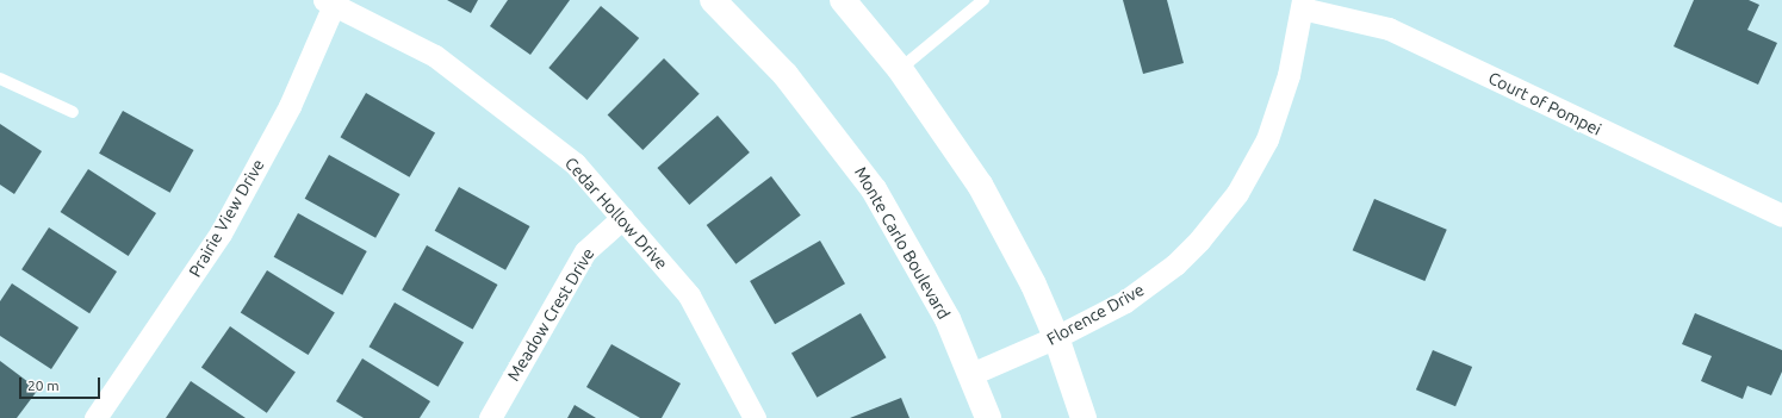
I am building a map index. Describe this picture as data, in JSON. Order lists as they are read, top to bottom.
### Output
{
  "streets": {
    "main road": ["Monte Carlo Boulevard"],
    "street": [
      "Court of Pompei",
      "Cedar Hollow Drive",
      "Prairie View Drive",
      "Meadow Crest Drive",
      "Florence Drive"
    ]
  },
  "crossings": [
    ["Court of Pompei", "Florence Drive"],
    ["Cedar Hollow Drive", "Prairie View Drive"],
    ["Cedar Hollow Drive", "Meadow Crest Drive"],
    ["Monte Carlo Boulevard", "Florence Drive"]
  ],
  "scale_bar": "20 m"
}
